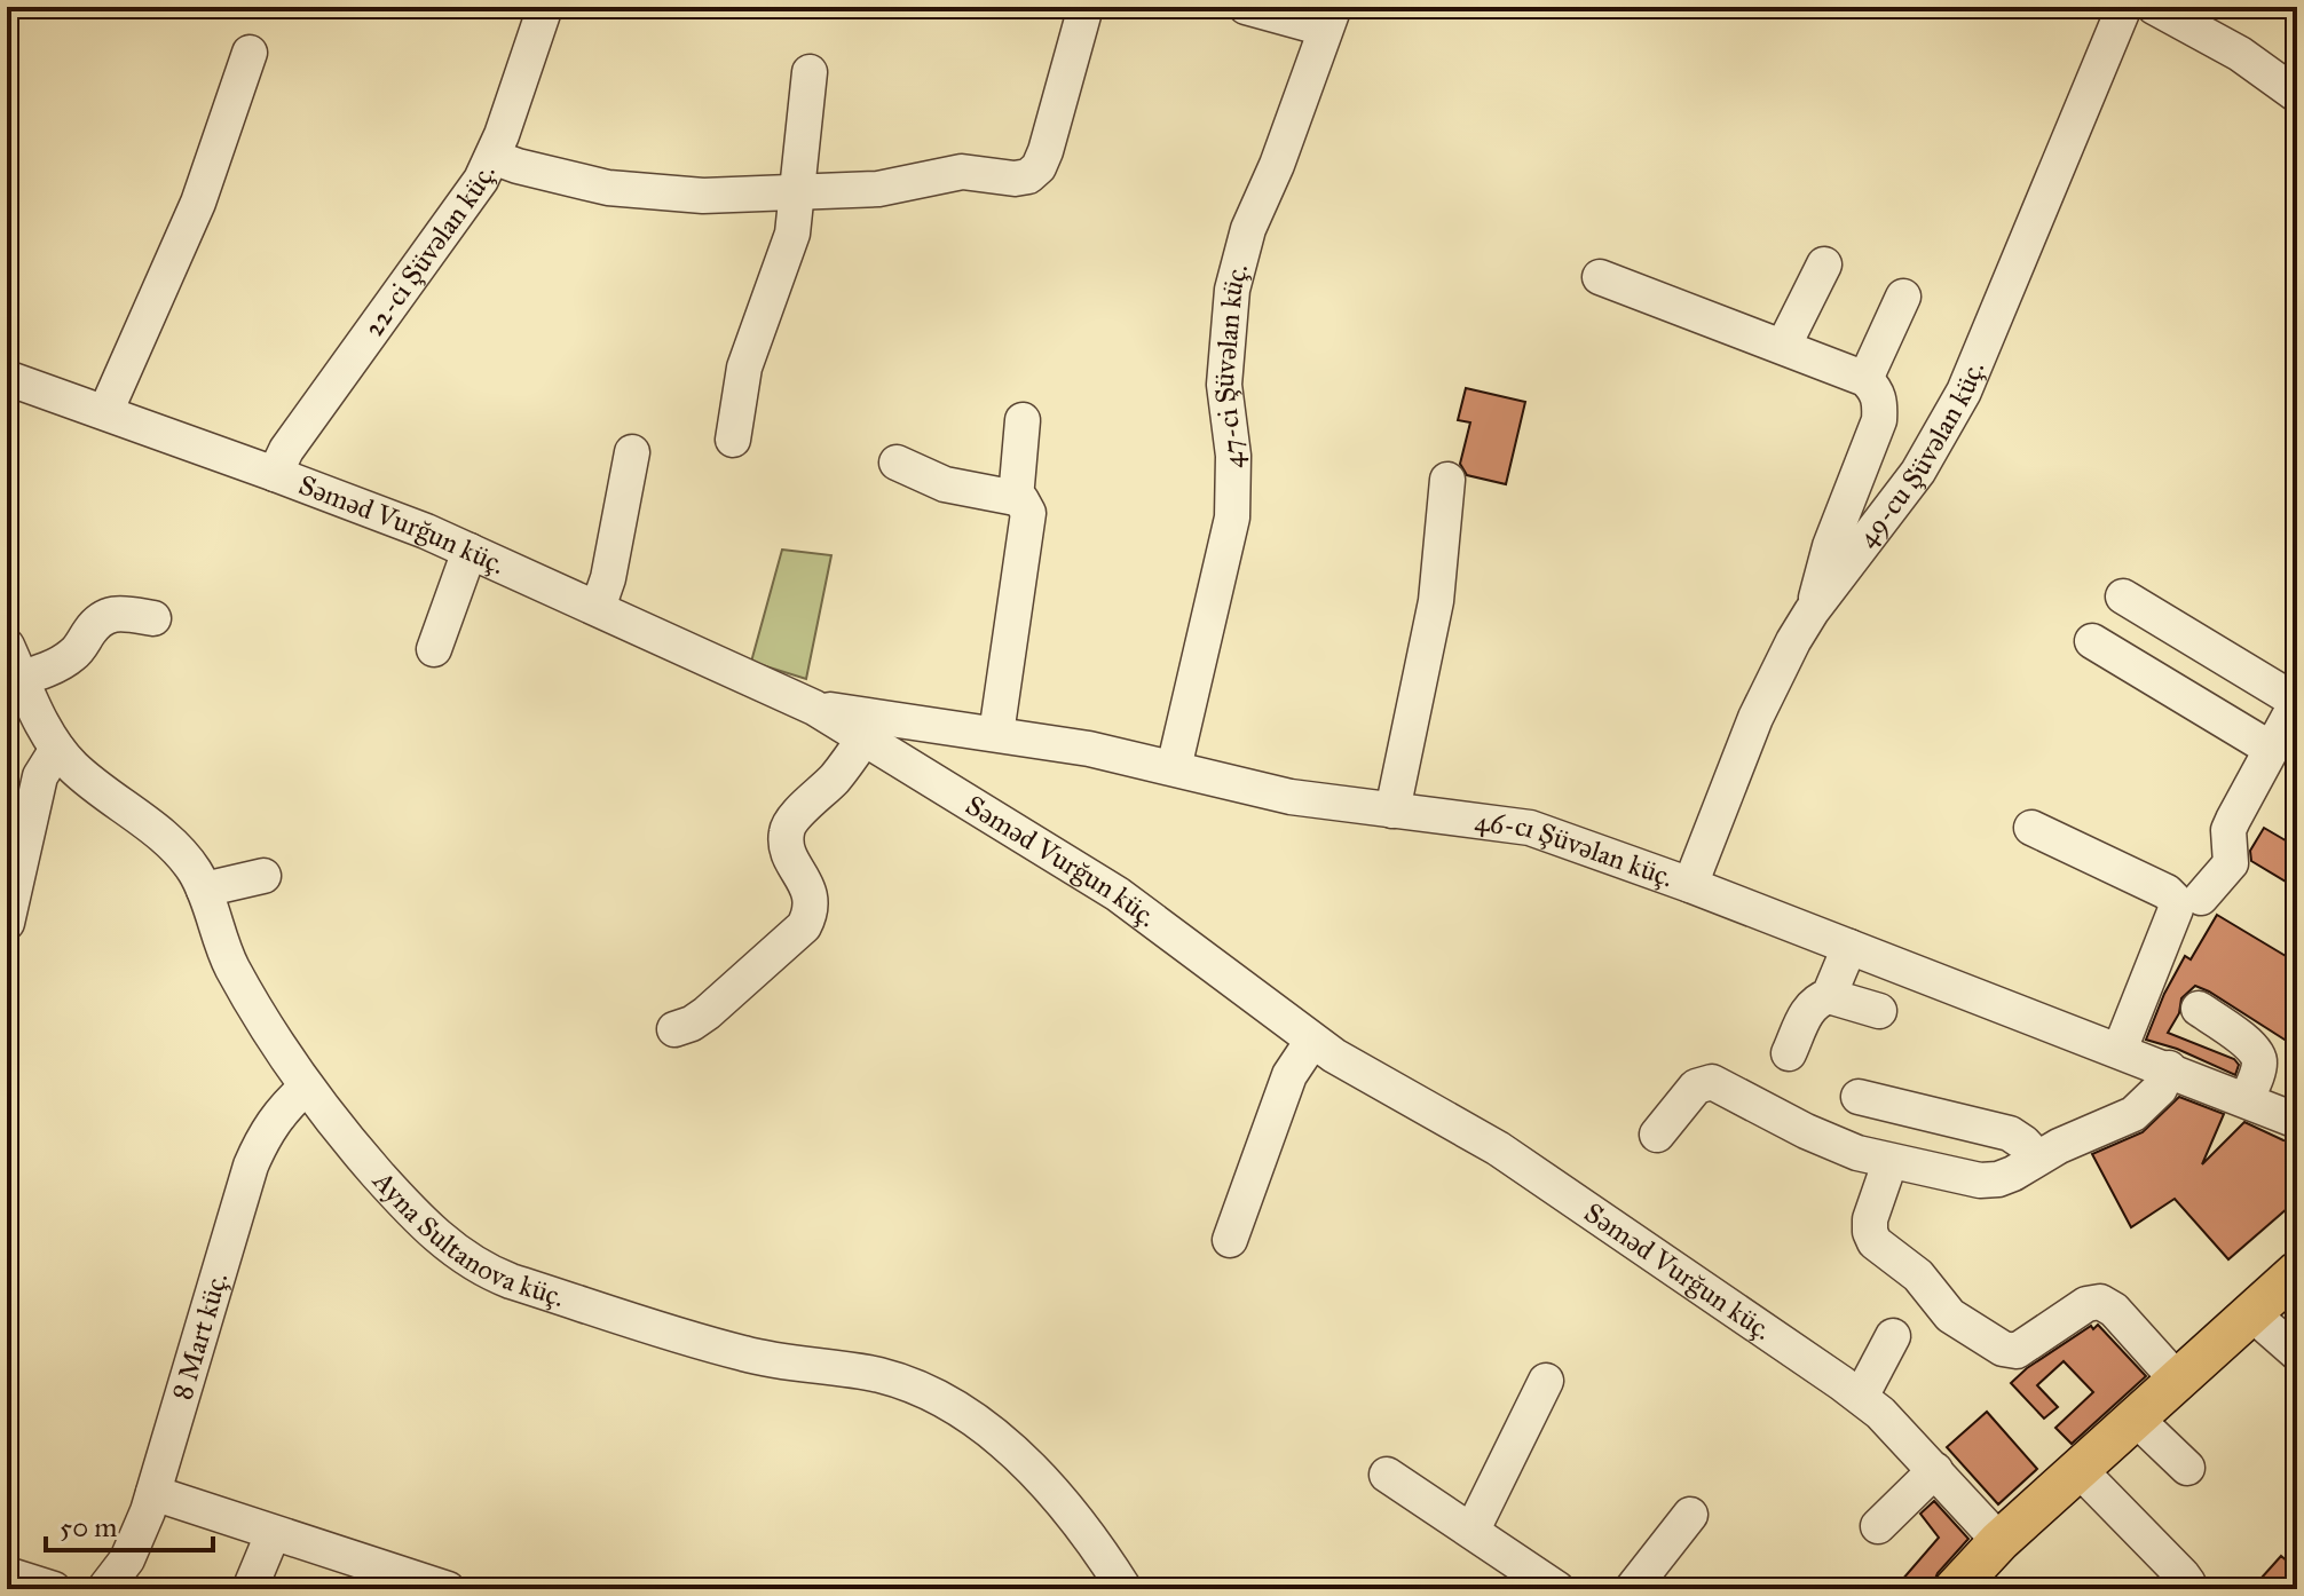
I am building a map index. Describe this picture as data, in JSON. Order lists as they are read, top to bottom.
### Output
{
  "streets": {
    "street": [
      "22-ci Şüvəlan küç.",
      "47-ci Şüvəlan küç.",
      "49-cu Şüvəlan küç.",
      "Səməd Vurğun küç.",
      "46-cı Şüvəlan küç.",
      "Ayna Sultanova küç.",
      "8 Mart küç."
    ]
  },
  "crossings": [
    ["22-ci Şüvəlan küç.", "Səməd Vurğun küç."],
    ["47-ci Şüvəlan küç.", "46-cı Şüvəlan küç."],
    ["49-cu Şüvəlan küç.", "46-cı Şüvəlan küç."],
    ["Səməd Vurğun küç.", "46-cı Şüvəlan küç."],
    ["Ayna Sultanova küç.", "8 Mart küç."]
  ],
  "scale_bar": "50 m"
}
